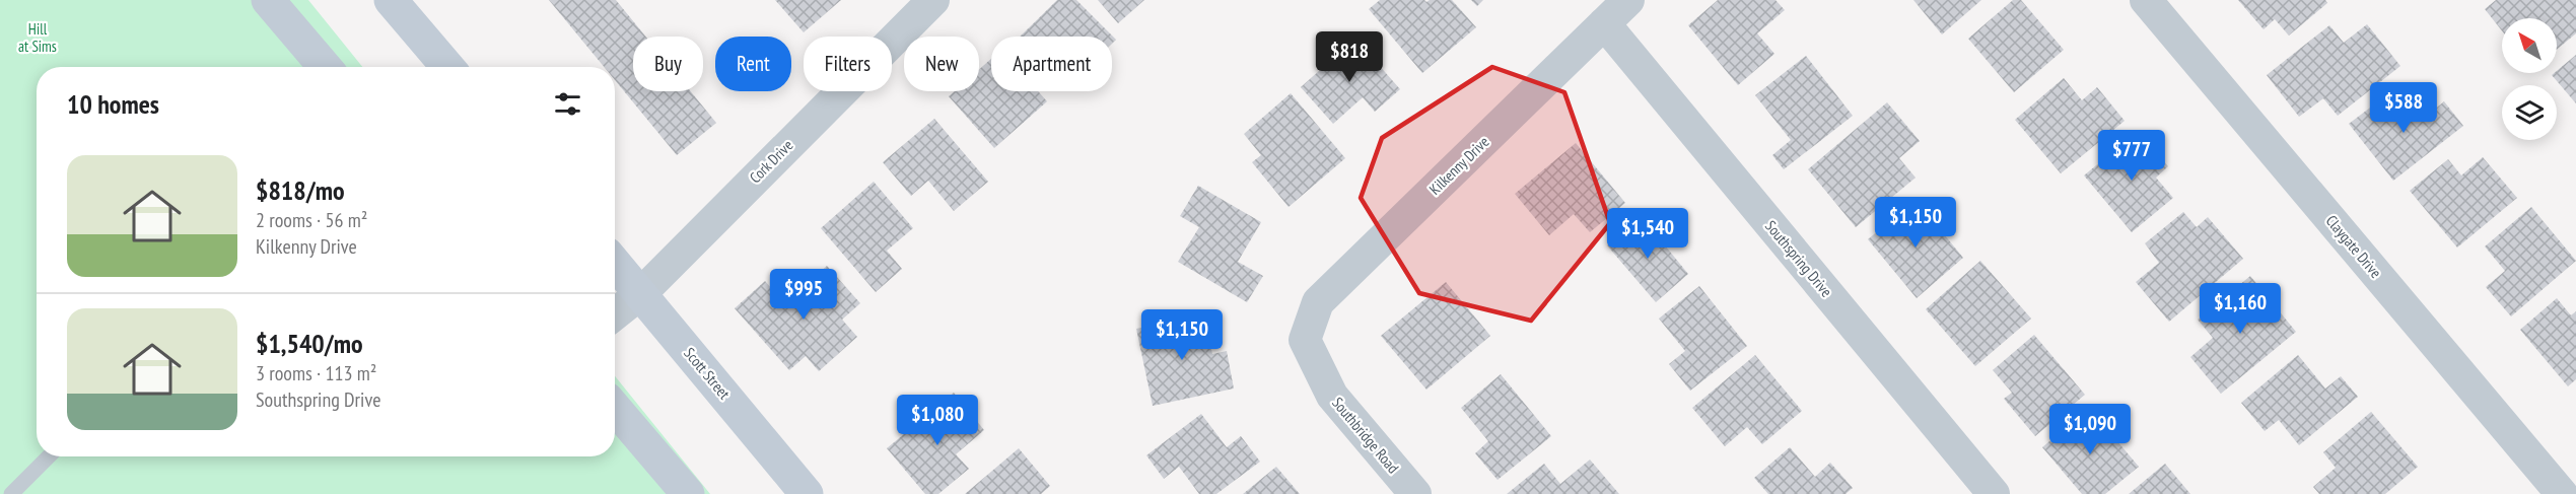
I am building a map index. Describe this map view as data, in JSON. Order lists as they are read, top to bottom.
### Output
{
  "streets": {
    "main road": ["Scott Street"],
    "street": [
      "Cork Drive",
      "Kilkenny Drive",
      "Claygate Drive",
      "Southspring Drive",
      "Southbridge Road"
    ]
  },
  "crossings": [
    ["Cork Drive", "Scott Street"],
    ["Kilkenny Drive", "Southspring Drive"],
    ["Kilkenny Drive", "Southbridge Road"]
  ],
  "parks": ["Hill at Sims"],
  "north": "top left",
  "page": {
    "price": [
      "$818",
      "$588",
      "$777",
      "$1,150",
      "$1,540",
      "$995",
      "$1,160",
      "$1,150",
      "$1,080",
      "$1,090"
    ],
    "chip": [
      "Buy",
      "Rent",
      "Filters",
      "New",
      "Apartment"
    ],
    "heading": "10 homes",
    "list": [
      {
        "name": "$818/mo",
        "note": "2 rooms · 56 m² · Kilkenny Drive"
      },
      {
        "name": "$1,540/mo",
        "note": "3 rooms · 113 m² · Southspring Drive"
      }
    ]
  }
}
